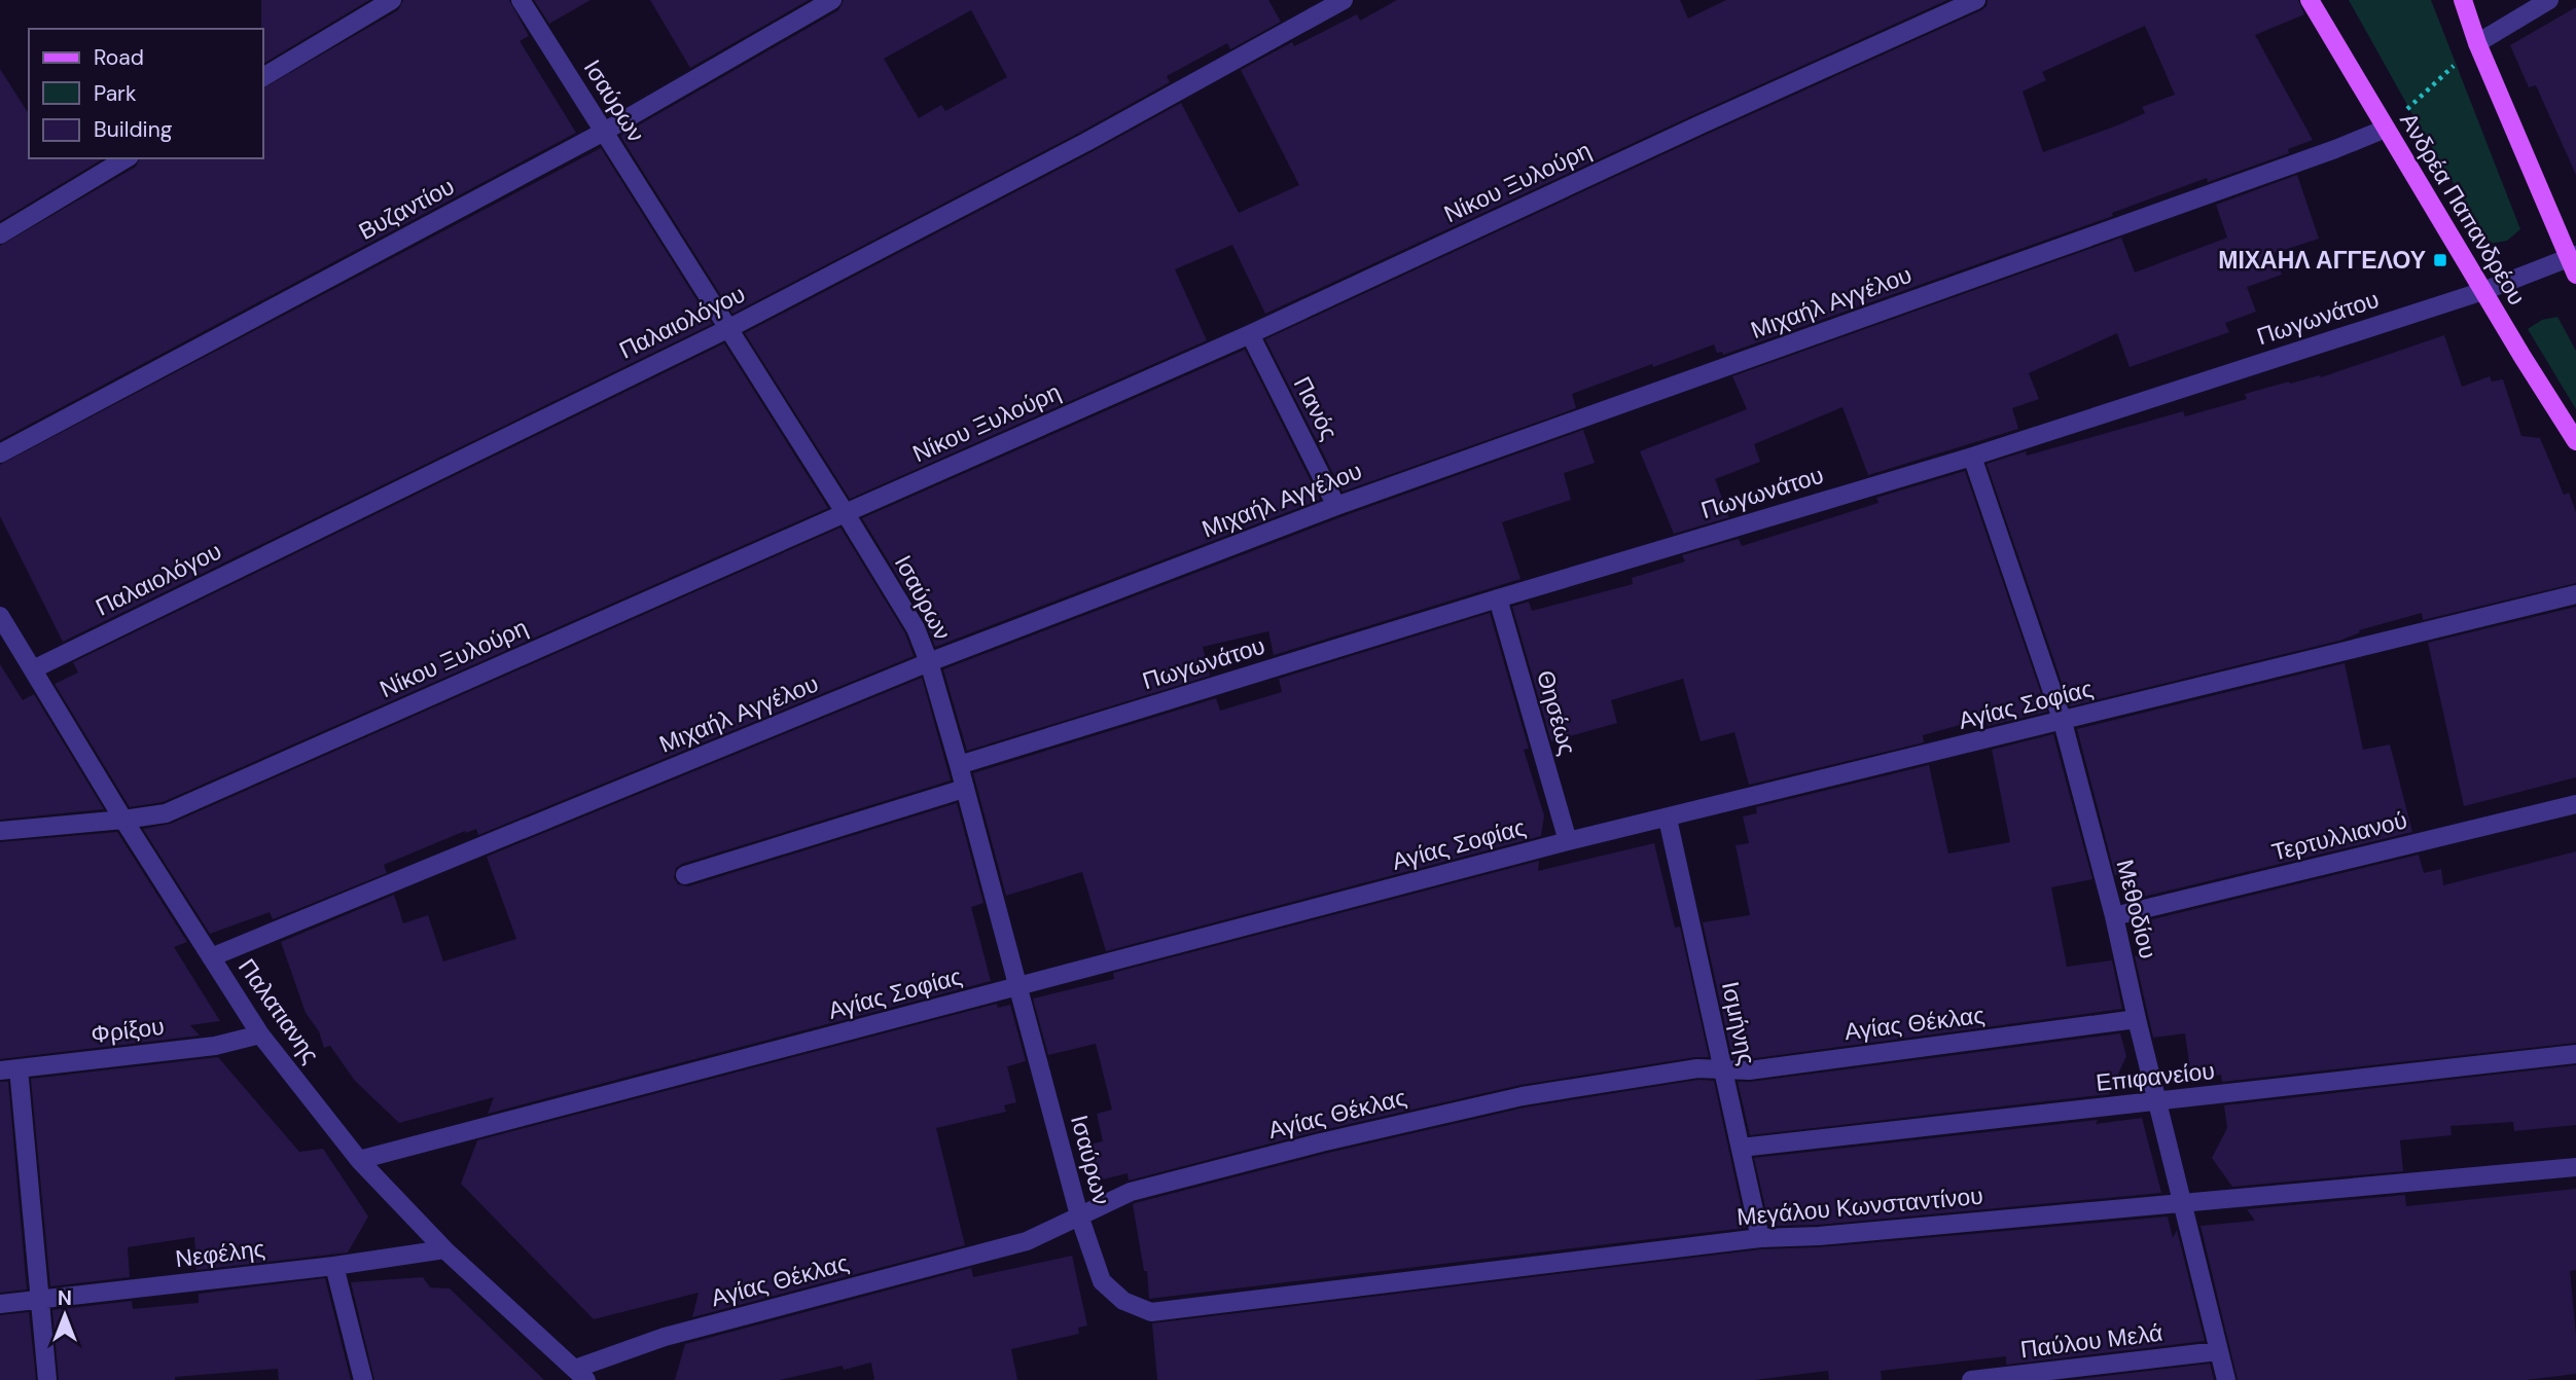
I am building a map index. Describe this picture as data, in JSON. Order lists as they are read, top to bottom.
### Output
{
  "streets": {
    "main road": ["Ανδρέα Παπανδρέου"],
    "street": [
      "Ισαύρων",
      "Νίκου Ξυλούρη",
      "Βυζαντίου",
      "Μιχαήλ Αγγέλου",
      "Πωγωνάτου",
      "Παλαιολόγου",
      "Πανός",
      "Αγίας Σοφίας",
      "Θησέως",
      "Τερτυλλιανού",
      "Μεθοδίου",
      "Παλατιανης",
      "Ισμήνης",
      "Αγίας Θέκλας",
      "Φρίξου",
      "Επιφανείου",
      "Μεγάλου Κωνσταντίνου",
      "Νεφέλης",
      "Παύλου Μελά"
    ]
  },
  "crossings": [
    ["Ισαύρων", "Νίκου Ξυλούρη"],
    ["Ισαύρων", "Βυζαντίου"],
    ["Ισαύρων", "Μιχαήλ Αγγέλου"],
    ["Ισαύρων", "Πωγωνάτου"],
    ["Ισαύρων", "Παλαιολόγου"],
    ["Ισαύρων", "Αγίας Σοφίας"],
    ["Ισαύρων", "Αγίας Θέκλας"],
    ["Ισαύρων", "Μεγάλου Κωνσταντίνου"],
    ["Νίκου Ξυλούρη", "Πανός"],
    ["Νίκου Ξυλούρη", "Παλατιανης"],
    ["Ανδρέα Παπανδρέου", "Μιχαήλ Αγγέλου"],
    ["Ανδρέα Παπανδρέου", "Πωγωνάτου"],
    ["Μιχαήλ Αγγέλου", "Πανός"],
    ["Μιχαήλ Αγγέλου", "Παλατιανης"],
    ["Πωγωνάτου", "Θησέως"],
    ["Πωγωνάτου", "Μεθοδίου"],
    ["Παλαιολόγου", "Παλατιανης"],
    ["Αγίας Σοφίας", "Θησέως"],
    ["Αγίας Σοφίας", "Μεθοδίου"],
    ["Αγίας Σοφίας", "Παλατιανης"],
    ["Αγίας Σοφίας", "Ισμήνης"],
    ["Τερτυλλιανού", "Μεθοδίου"],
    ["Μεθοδίου", "Αγίας Θέκλας"],
    ["Μεθοδίου", "Επιφανείου"],
    ["Μεθοδίου", "Μεγάλου Κωνσταντίνου"],
    ["Μεθοδίου", "Παύλου Μελά"],
    ["Παλατιανης", "Αγίας Θέκλας"],
    ["Παλατιανης", "Φρίξου"],
    ["Παλατιανης", "Νεφέλης"],
    ["Ισμήνης", "Αγίας Θέκλας"],
    ["Ισμήνης", "Επιφανείου"],
    ["Ισμήνης", "Μεγάλου Κωνσταντίνου"]
  ],
  "places": {
    "transit": ["ΜΙΧΑΗΛ ΑΓΓΕΛΟΥ"]
  },
  "legend": ["Road", "Park", "Building"],
  "north": "top"
}
